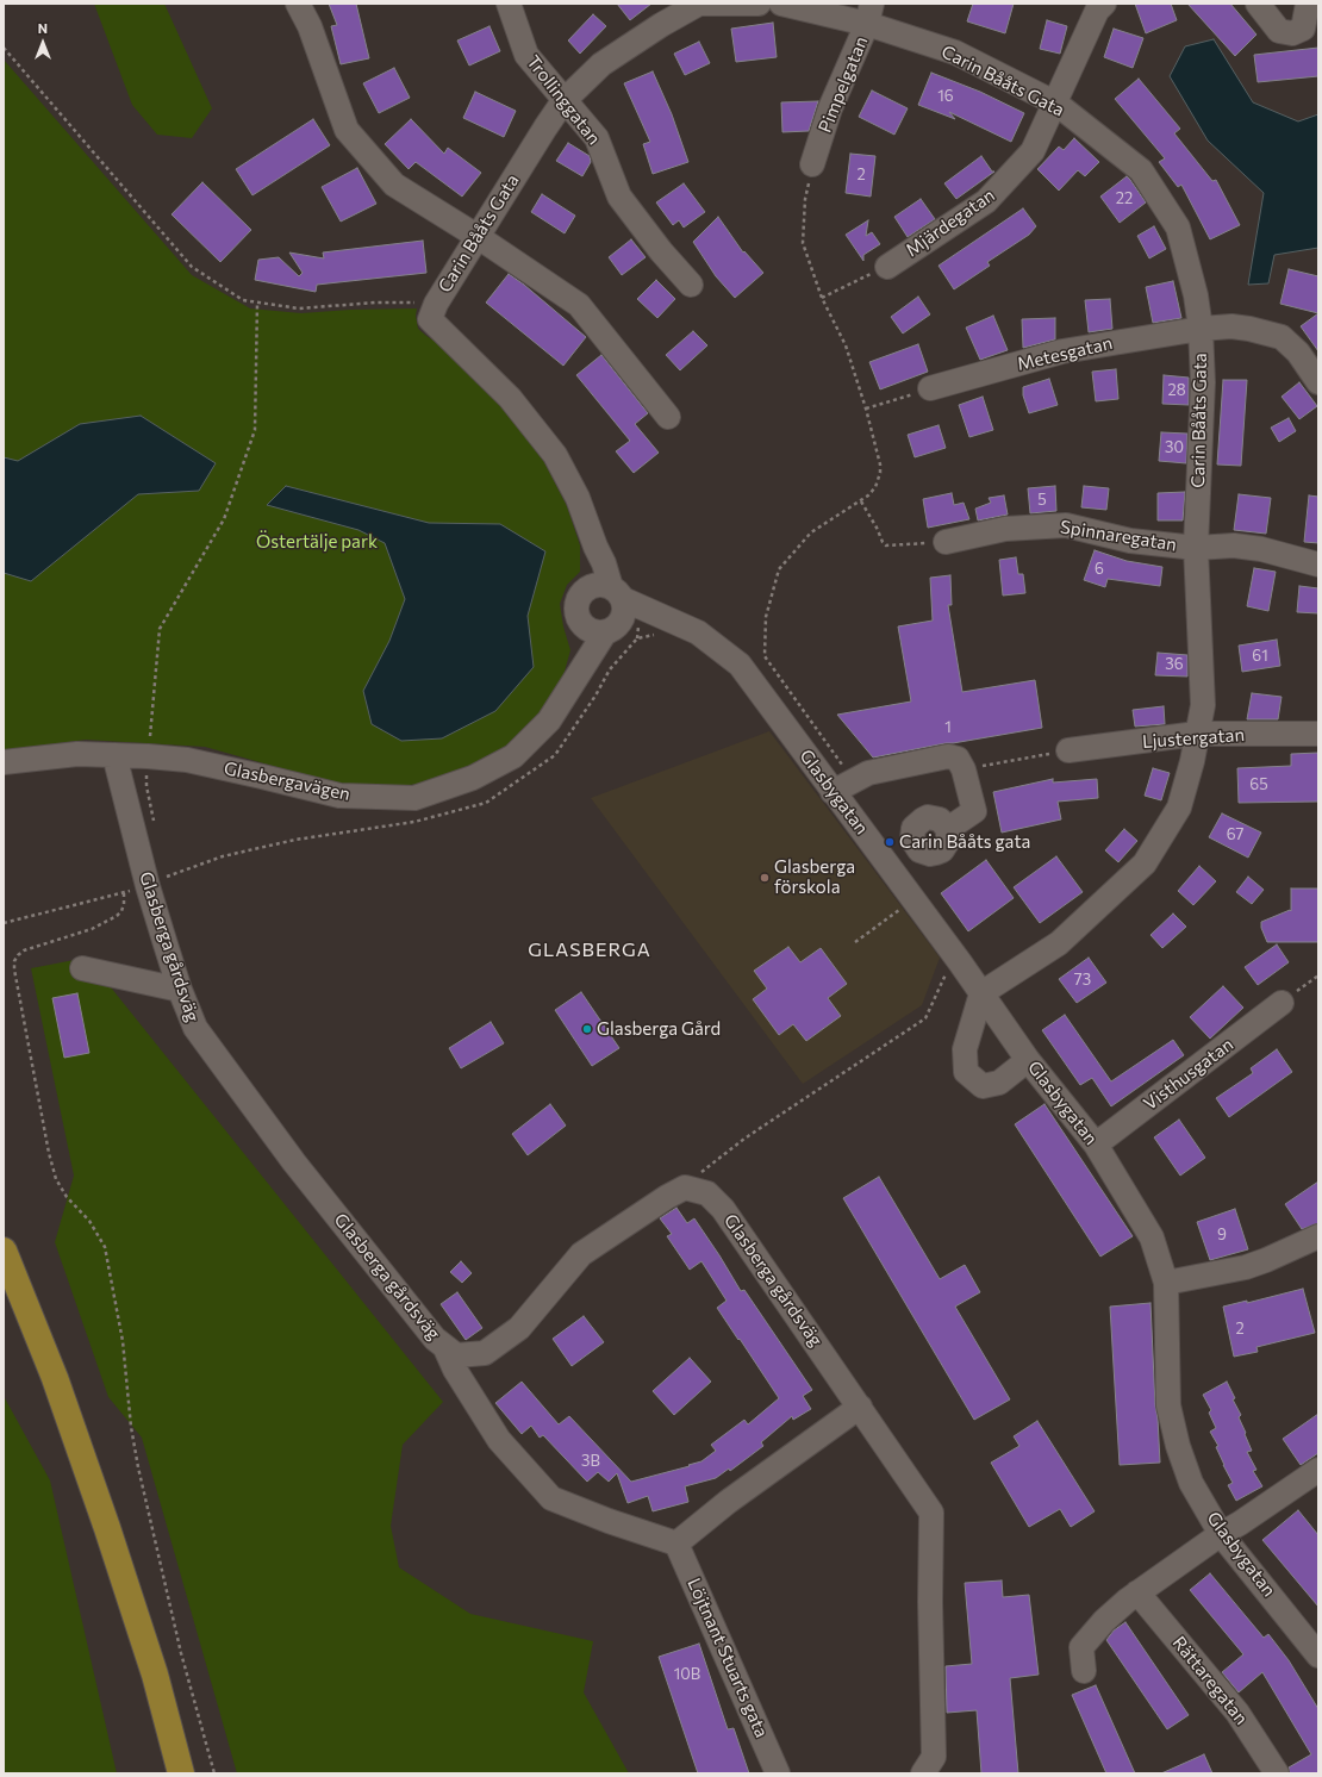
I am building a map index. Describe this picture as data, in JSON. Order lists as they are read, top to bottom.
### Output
{
  "streets": {
    "street": [
      "Carin Bååts Gata",
      "Pimpelgatan",
      "Trollinggatan",
      "Mjärdegatan",
      "Metesgatan",
      "Spinnaregatan",
      "Ljustergatan",
      "Glasbergavägen",
      "Glasbygatan",
      "Glasberga gårdsväg",
      "Visthusgatan",
      "Löjtnant Stuarts gata",
      "Rättaregatan"
    ]
  },
  "crossings": [
    ["Carin Bååts Gata", "Pimpelgatan"],
    ["Carin Bååts Gata", "Trollinggatan"],
    ["Carin Bååts Gata", "Mjärdegatan"],
    ["Carin Bååts Gata", "Metesgatan"],
    ["Carin Bååts Gata", "Spinnaregatan"],
    ["Carin Bååts Gata", "Ljustergatan"],
    ["Carin Bååts Gata", "Glasbergavägen"],
    ["Carin Bååts Gata", "Glasbygatan"],
    ["Glasbergavägen", "Glasbygatan"],
    ["Glasbergavägen", "Glasberga gårdsväg"],
    ["Glasbygatan", "Visthusgatan"]
  ],
  "districts": ["GLASBERGA"],
  "parks": ["Östertälje park"],
  "places": ["Carin Bååts gata", "Glasberga förskola", "Glasberga Gård"],
  "house_numbers": [
    "16",
    "2",
    "22",
    "28",
    "30",
    "5",
    "6",
    "61",
    "36",
    "1",
    "65",
    "67",
    "73",
    "9",
    "2",
    "3B",
    "10B"
  ],
  "north": "top"
}
